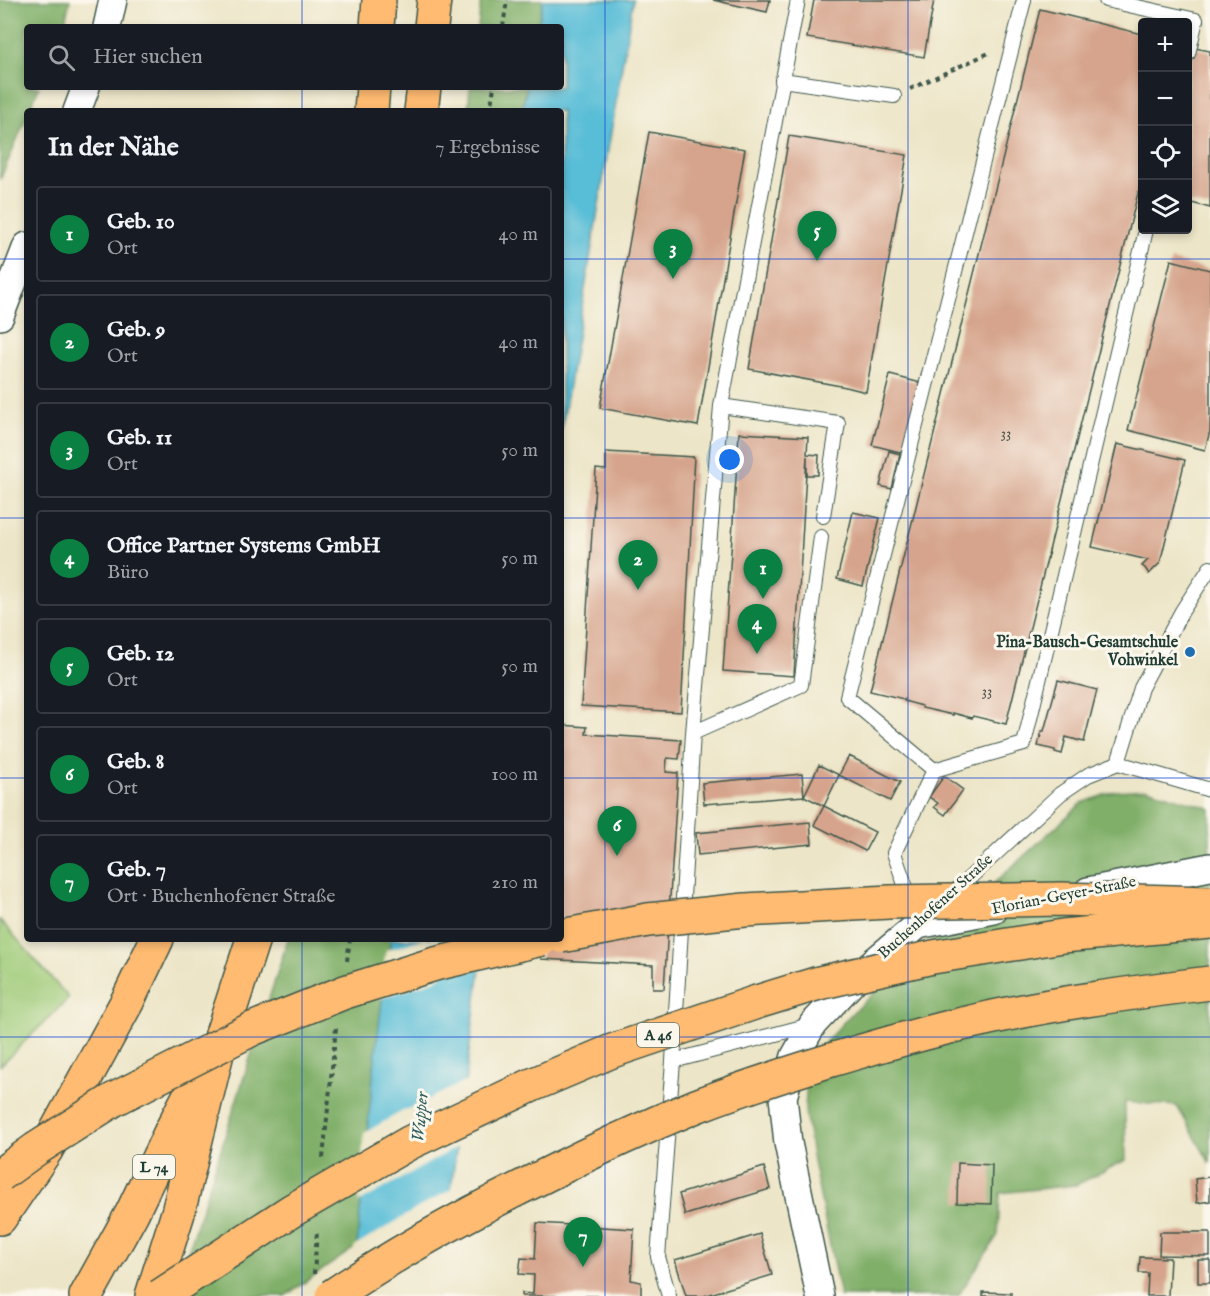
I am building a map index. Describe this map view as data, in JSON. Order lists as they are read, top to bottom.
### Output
{
  "streets": {
    "highway": ["A 46", "L 74"],
    "street": ["Florian-Geyer-Straße", "Buchenhofener Straße"]
  },
  "crossings": [
    ["Florian-Geyer-Straße", "Buchenhofener Straße"]
  ],
  "water": ["Wupper"],
  "places": ["Pina-Bausch-Gesamtschule Vohwinkel"],
  "house_numbers": ["33", "33"],
  "page": {
    "map_buttons": ["+", "−"],
    "search": "Hier suchen",
    "heading": ["In der Nähe", "7 Ergebnisse"],
    "list": [
      {
        "mark": "1",
        "name": "Geb. 10",
        "note": "Ort",
        "value": "40 m"
      },
      {
        "mark": "2",
        "name": "Geb. 9",
        "note": "Ort",
        "value": "40 m"
      },
      {
        "mark": "3",
        "name": "Geb. 11",
        "note": "Ort",
        "value": "50 m"
      },
      {
        "mark": "4",
        "name": "Office Partner Systems GmbH",
        "note": "Büro",
        "value": "50 m"
      },
      {
        "mark": "5",
        "name": "Geb. 12",
        "note": "Ort",
        "value": "50 m"
      },
      {
        "mark": "6",
        "name": "Geb. 8",
        "note": "Ort",
        "value": "100 m"
      },
      {
        "mark": "7",
        "name": "Geb. 7",
        "note": "Ort · Buchenhofener Straße",
        "value": "210 m"
      }
    ],
    "pins": [
      "5",
      "3",
      "2",
      "1",
      "4",
      "6",
      "7"
    ]
  }
}
